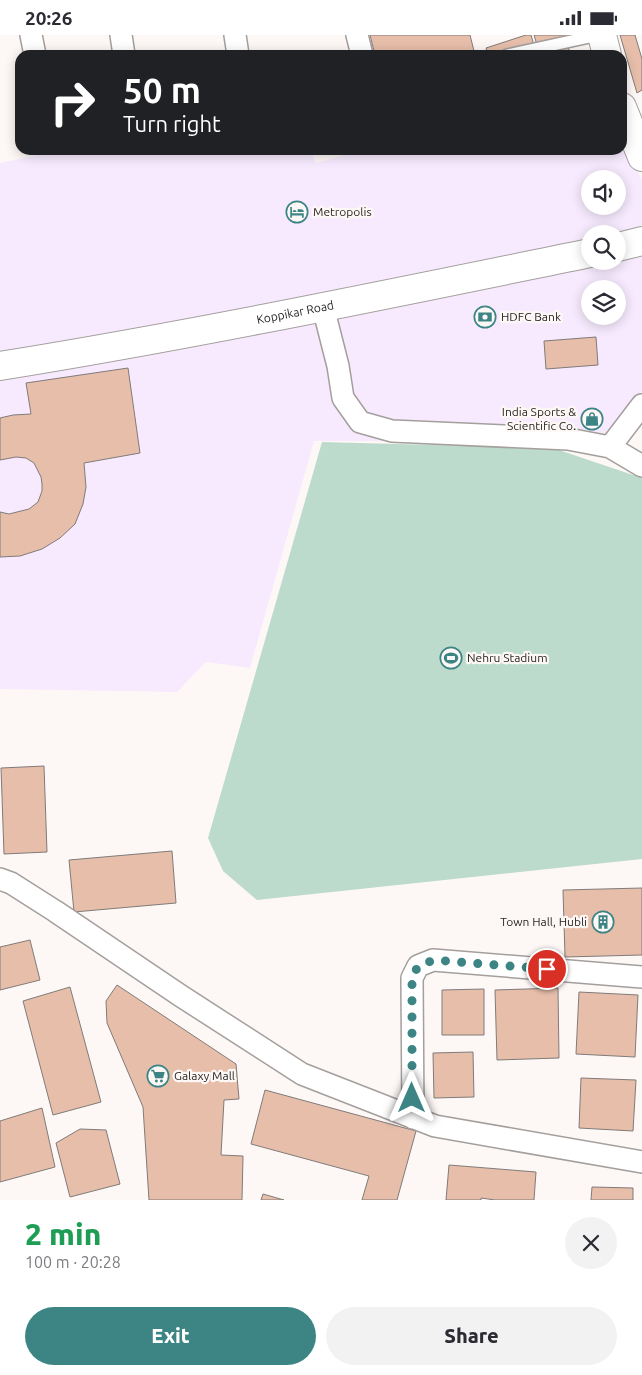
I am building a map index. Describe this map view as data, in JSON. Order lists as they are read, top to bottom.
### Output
{
  "streets": {
    "main road": ["Koppikar Road"]
  },
  "places": {
    "hotel": ["Metropolis"],
    "bank": ["HDFC Bank"],
    "shop": ["India Sports & Scientific Co."],
    "sports": ["Nehru Stadium"],
    "building": ["Town Hall, Hubli"],
    "supermarket": ["Galaxy Mall"]
  },
  "page": {
    "status": "20:26",
    "turn": ["50 m", "Turn right"],
    "heading": ["2 min", "100 m · 20:28"],
    "buttons": ["Exit", "Share"]
  }
}
